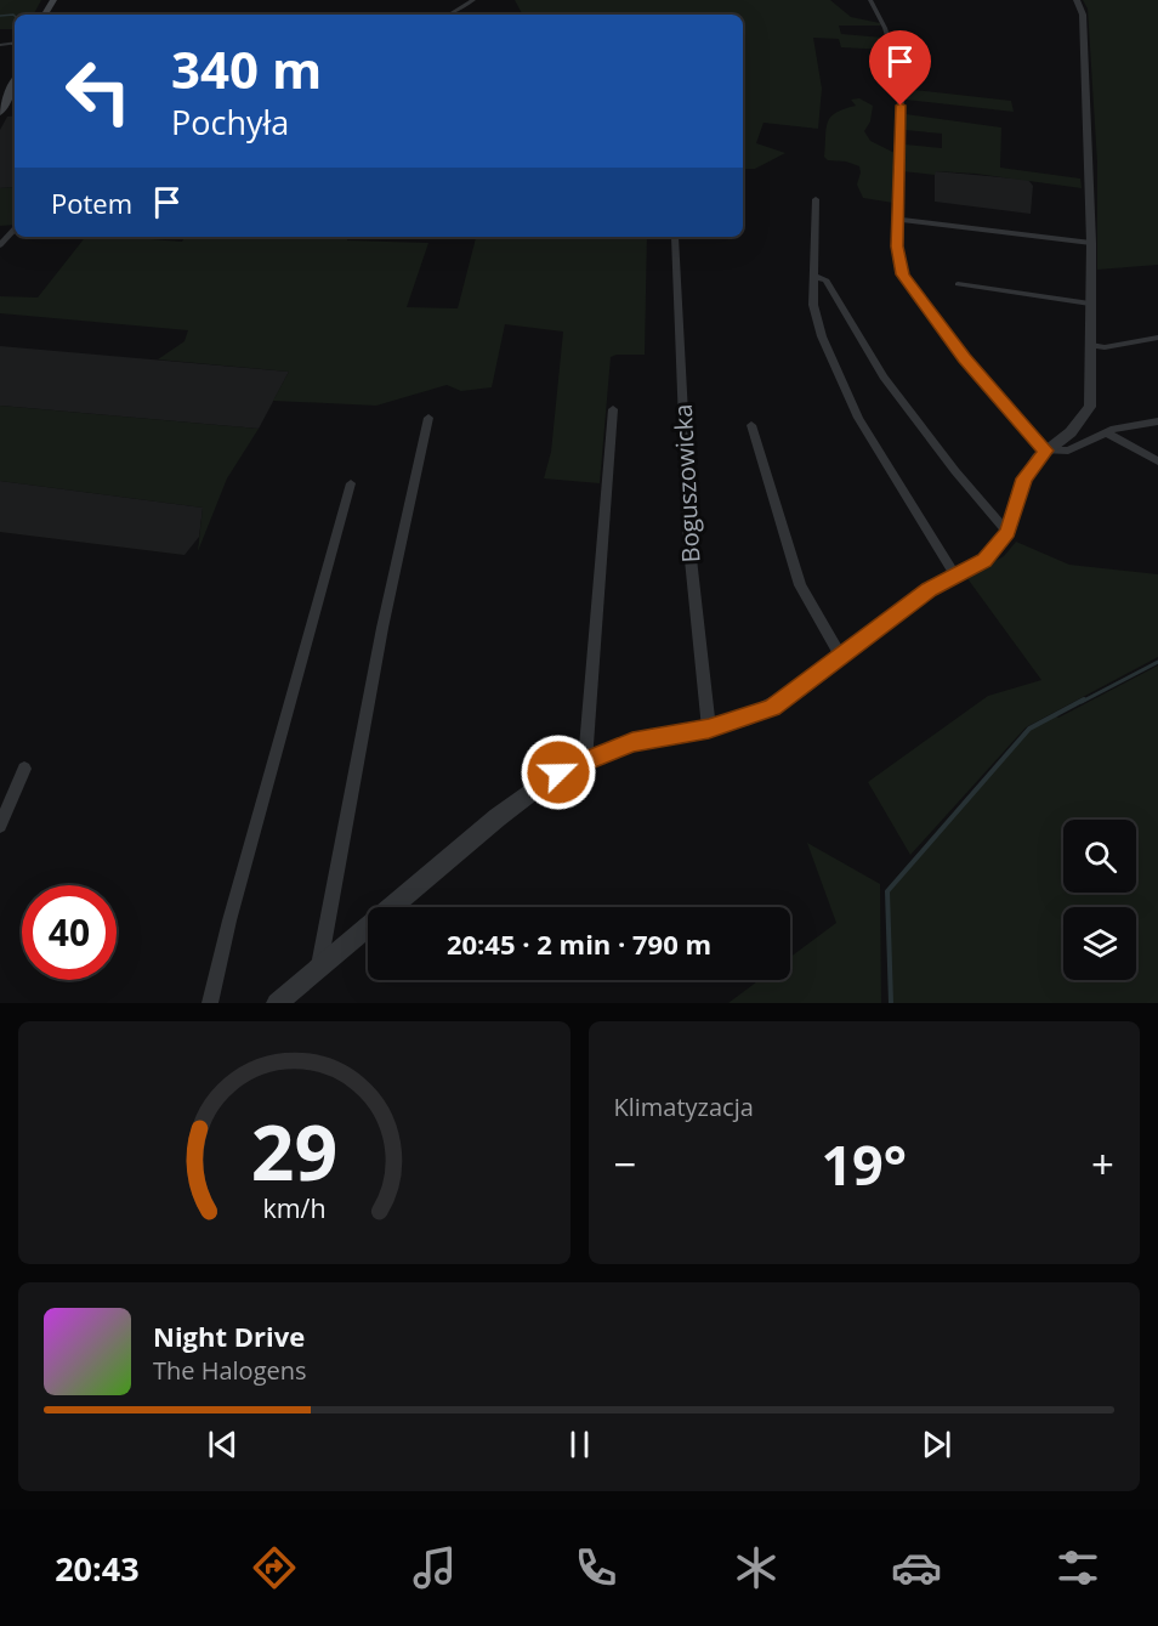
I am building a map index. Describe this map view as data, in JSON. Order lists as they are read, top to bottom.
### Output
{
  "streets": {
    "street": ["Boguszowicka"]
  },
  "page": {
    "turn": ["340 m", "Pochyła"],
    "then": "Potem",
    "limit": "40",
    "trip": "20:45 · 2 min · 790 m",
    "tile": "Klimatyzacja",
    "heat": ["−", "19°", "+"],
    "song": ["Night Drive", "The Halogens"],
    "tabs": "20:43",
    "gauge": ["29", "km/h"]
  }
}
